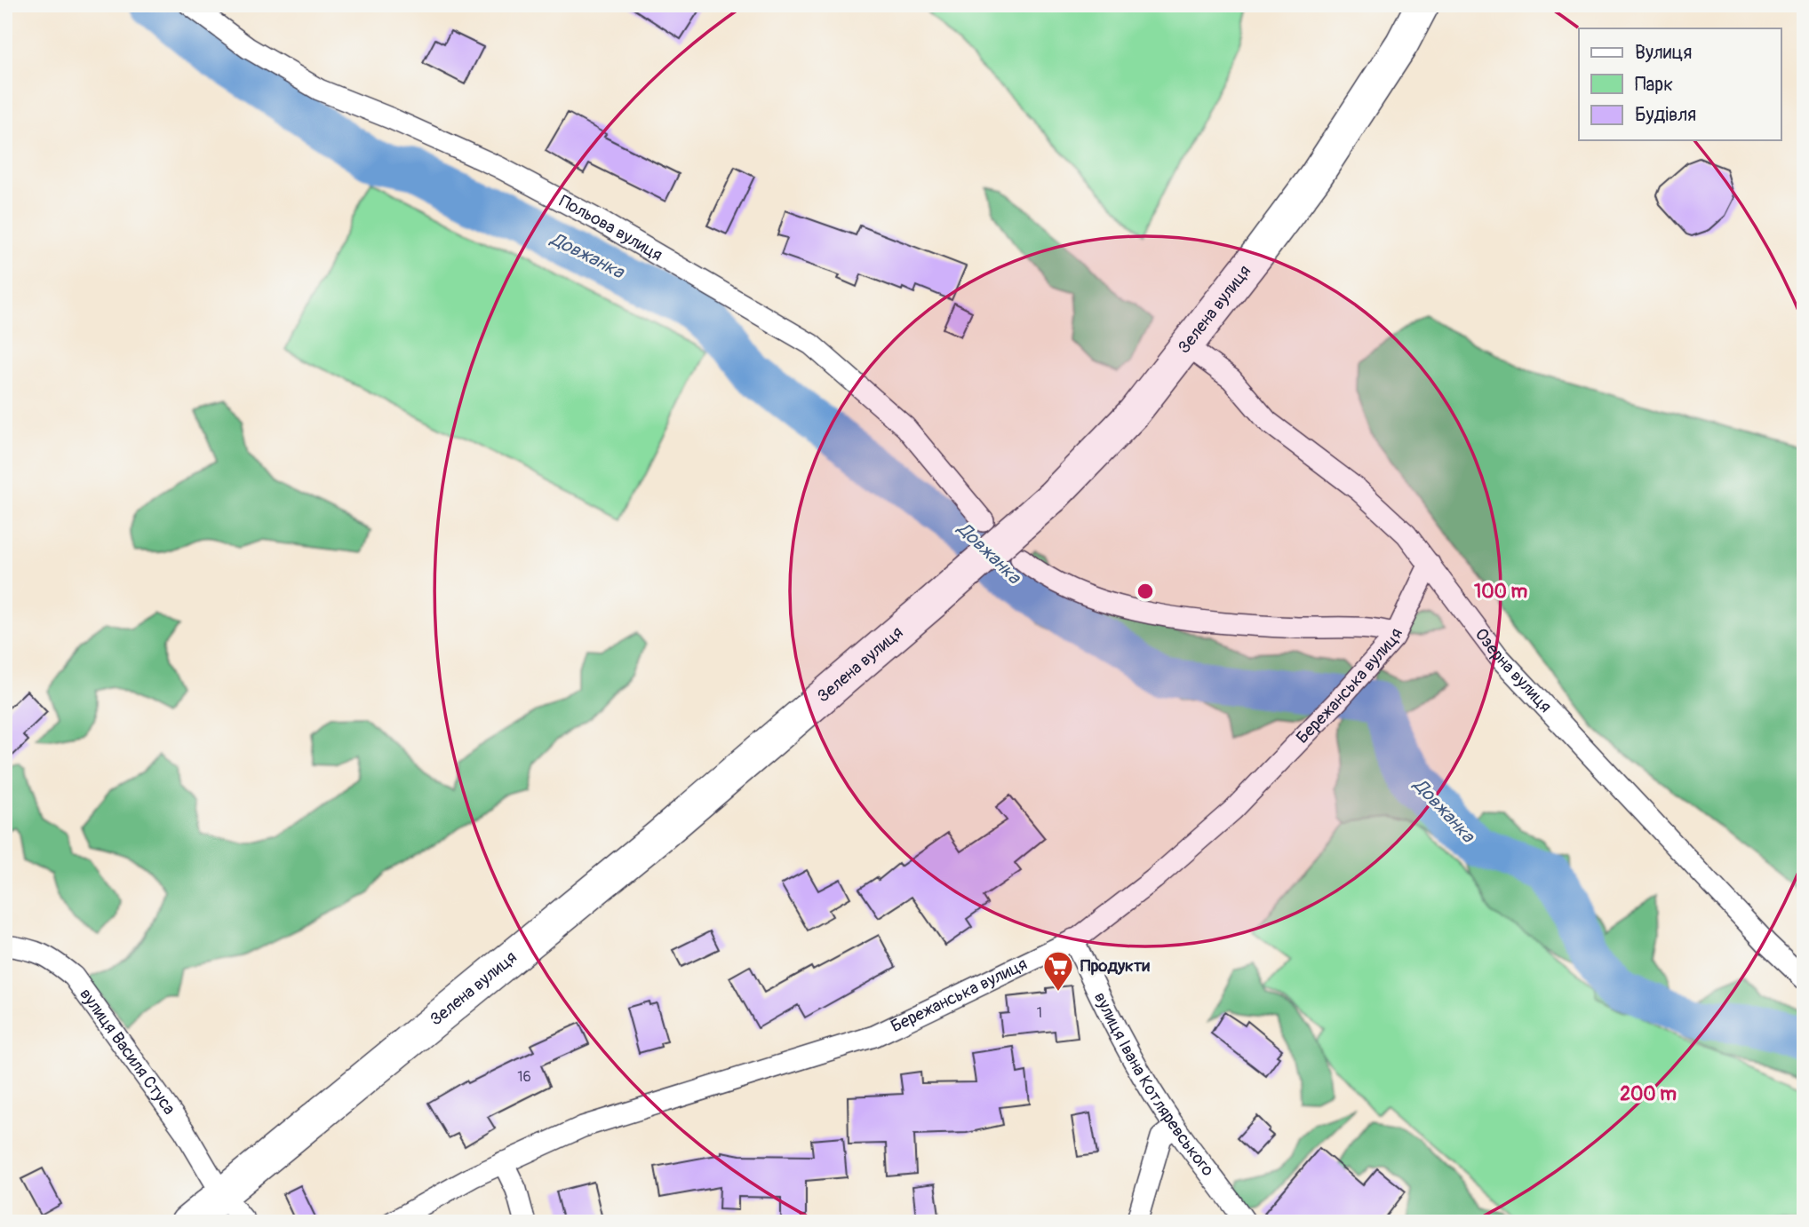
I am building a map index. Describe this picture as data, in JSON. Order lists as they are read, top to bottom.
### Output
{
  "streets": {
    "highway": ["Зелена вулиця"],
    "street": [
      "Польова вулиця",
      "Озерна вулиця",
      "Бережанська вулиця",
      "вулиця Василя Стуса",
      "вулиця Івана Котляревського"
    ]
  },
  "crossings": [
    ["Зелена вулиця", "Озерна вулиця"],
    ["Зелена вулиця", "вулиця Василя Стуса"],
    ["Озерна вулиця", "Бережанська вулиця"],
    ["Бережанська вулиця", "вулиця Івана Котляревського"]
  ],
  "water": ["Довжанка"],
  "places": {
    "supermarket": ["Продукти"]
  },
  "house_numbers": ["1", "16"],
  "legend": ["Вулиця", "Парк", "Будівля"],
  "rings": ["100 m", "200 m"]
}
